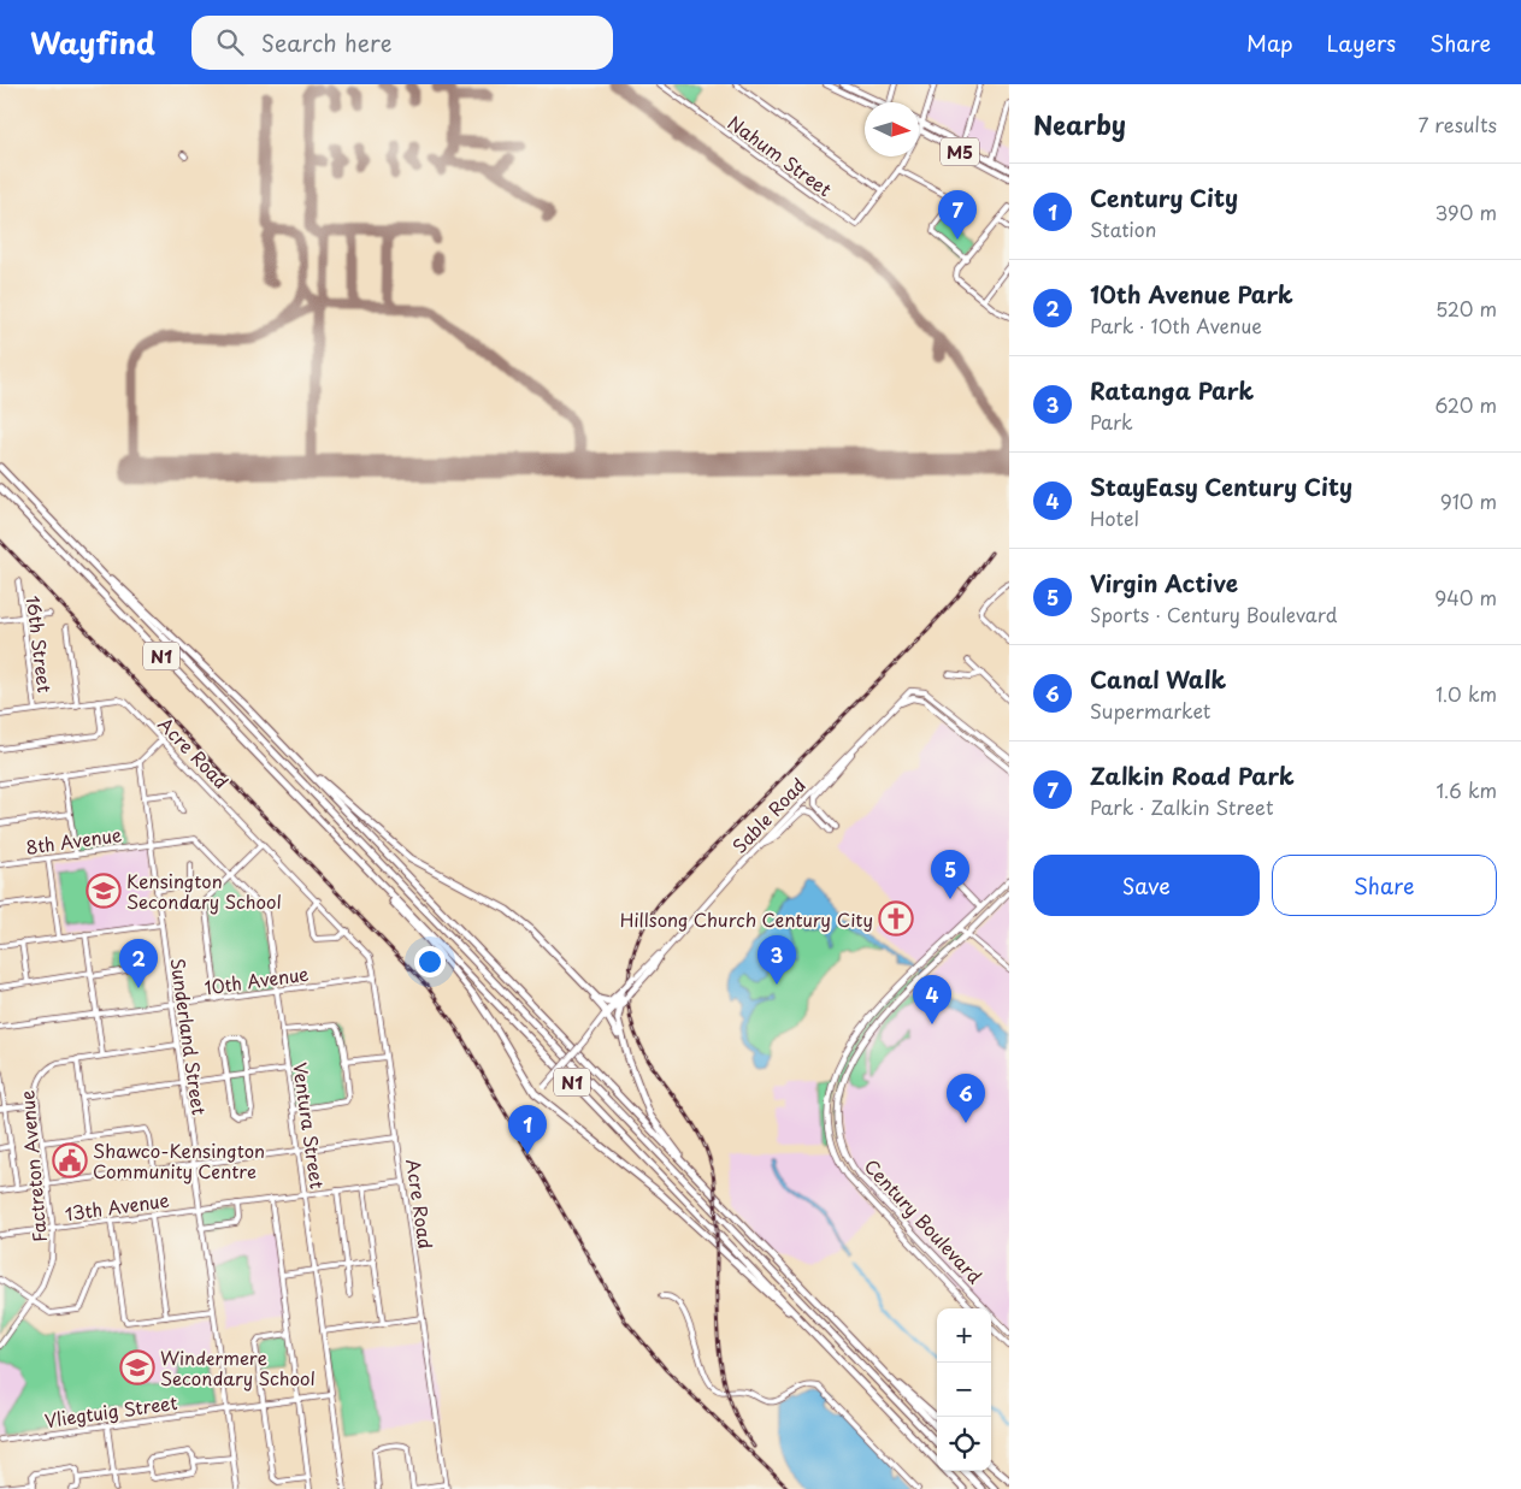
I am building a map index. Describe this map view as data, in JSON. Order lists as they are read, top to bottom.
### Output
{
  "streets": {
    "highway": ["N1"],
    "main road": ["M5", "Sable Road", "Century Boulevard"],
    "street": [
      "Nahum Street",
      "16th Street",
      "Acre Road",
      "8th Avenue",
      "10th Avenue",
      "Sunderland Street",
      "Ventura Street",
      "Factreton Avenue",
      "13th Avenue",
      "Vliegtuig Street"
    ]
  },
  "crossings": [
    ["Acre Road", "10th Avenue"],
    ["Acre Road", "13th Avenue"],
    ["8th Avenue", "Sunderland Street"],
    ["8th Avenue", "Ventura Street"],
    ["10th Avenue", "Sunderland Street"],
    ["10th Avenue", "Ventura Street"],
    ["Sunderland Street", "Ventura Street"],
    ["Sunderland Street", "Factreton Avenue"],
    ["Sunderland Street", "13th Avenue"],
    ["Sunderland Street", "Vliegtuig Street"],
    ["Ventura Street", "13th Avenue"],
    ["Ventura Street", "Vliegtuig Street"],
    ["Factreton Avenue", "13th Avenue"]
  ],
  "places": {
    "school or university": ["Kensington Secondary School", "Windermere Secondary School"],
    "church": ["Hillsong Church Century City"],
    "public building": ["Shawco-Kensington Community Centre"]
  },
  "north": "right",
  "page": {
    "header": "Wayfind",
    "search": "Search here",
    "nav": ["Map", "Layers", "Share"],
    "heading": ["Nearby", "7 results"],
    "list": [
      {
        "mark": "1",
        "name": "Century City",
        "note": "Station",
        "value": "390 m"
      },
      {
        "mark": "2",
        "name": "10th Avenue Park",
        "note": "Park · 10th Avenue",
        "value": "520 m"
      },
      {
        "mark": "3",
        "name": "Ratanga Park",
        "note": "Park",
        "value": "620 m"
      },
      {
        "mark": "4",
        "name": "StayEasy Century City",
        "note": "Hotel",
        "value": "910 m"
      },
      {
        "mark": "5",
        "name": "Virgin Active",
        "note": "Sports · Century Boulevard",
        "value": "940 m"
      },
      {
        "mark": "6",
        "name": "Canal Walk",
        "note": "Supermarket",
        "value": "1.0 km"
      },
      {
        "mark": "7",
        "name": "Zalkin Road Park",
        "note": "Park · Zalkin Street",
        "value": "1.6 km"
      }
    ],
    "pins": [
      "7",
      "5",
      "3",
      "2",
      "4",
      "6",
      "1"
    ],
    "buttons": ["Save", "Share"],
    "map_buttons": ["+", "−"]
  }
}
